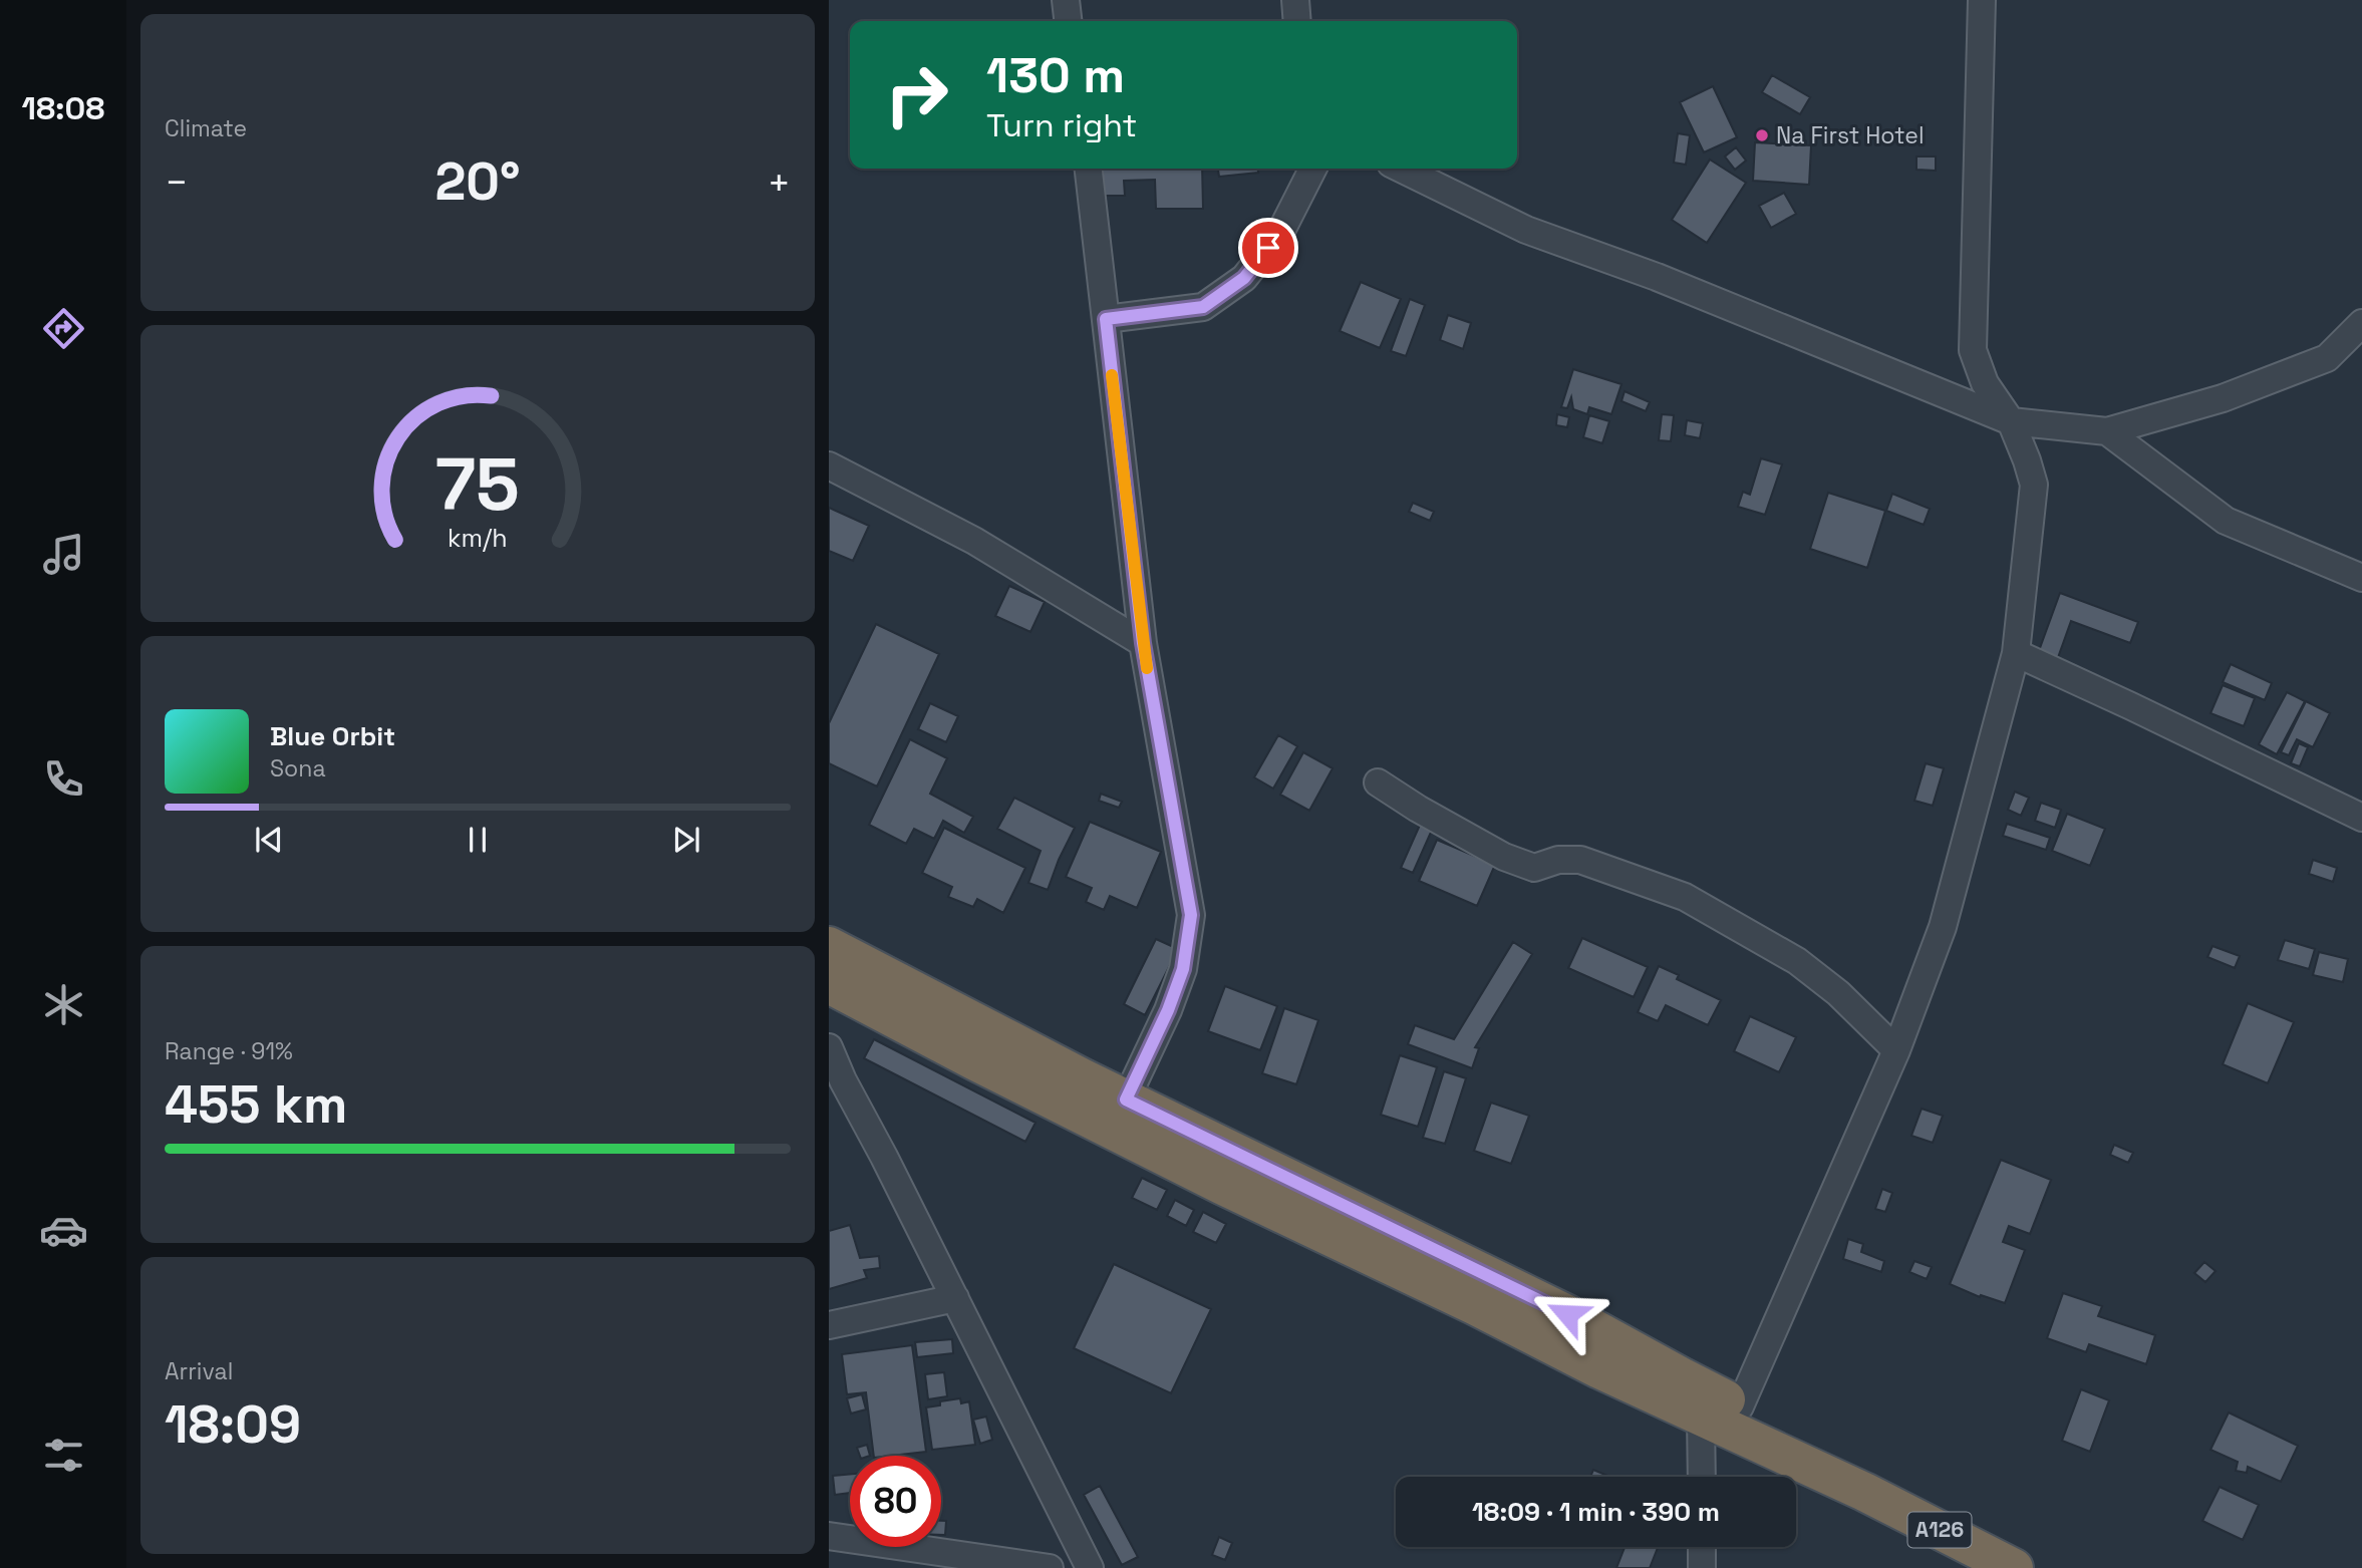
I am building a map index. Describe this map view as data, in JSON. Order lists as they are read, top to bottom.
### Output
{
  "streets": {
    "highway": ["A126"]
  },
  "places": ["Na First Hotel"],
  "page": {
    "tabs": "18:08",
    "tile": [
      "Climate",
      ["Range · 91%", "455 km"],
      ["Arrival", "18:09"]
    ],
    "turn": ["130 m", "Turn right"],
    "heat": ["−", "20°", "+"],
    "song": ["Blue Orbit", "Sona"],
    "limit": "80",
    "trip": "18:09 · 1 min · 390 m",
    "gauge": ["75", "km/h"]
  }
}
